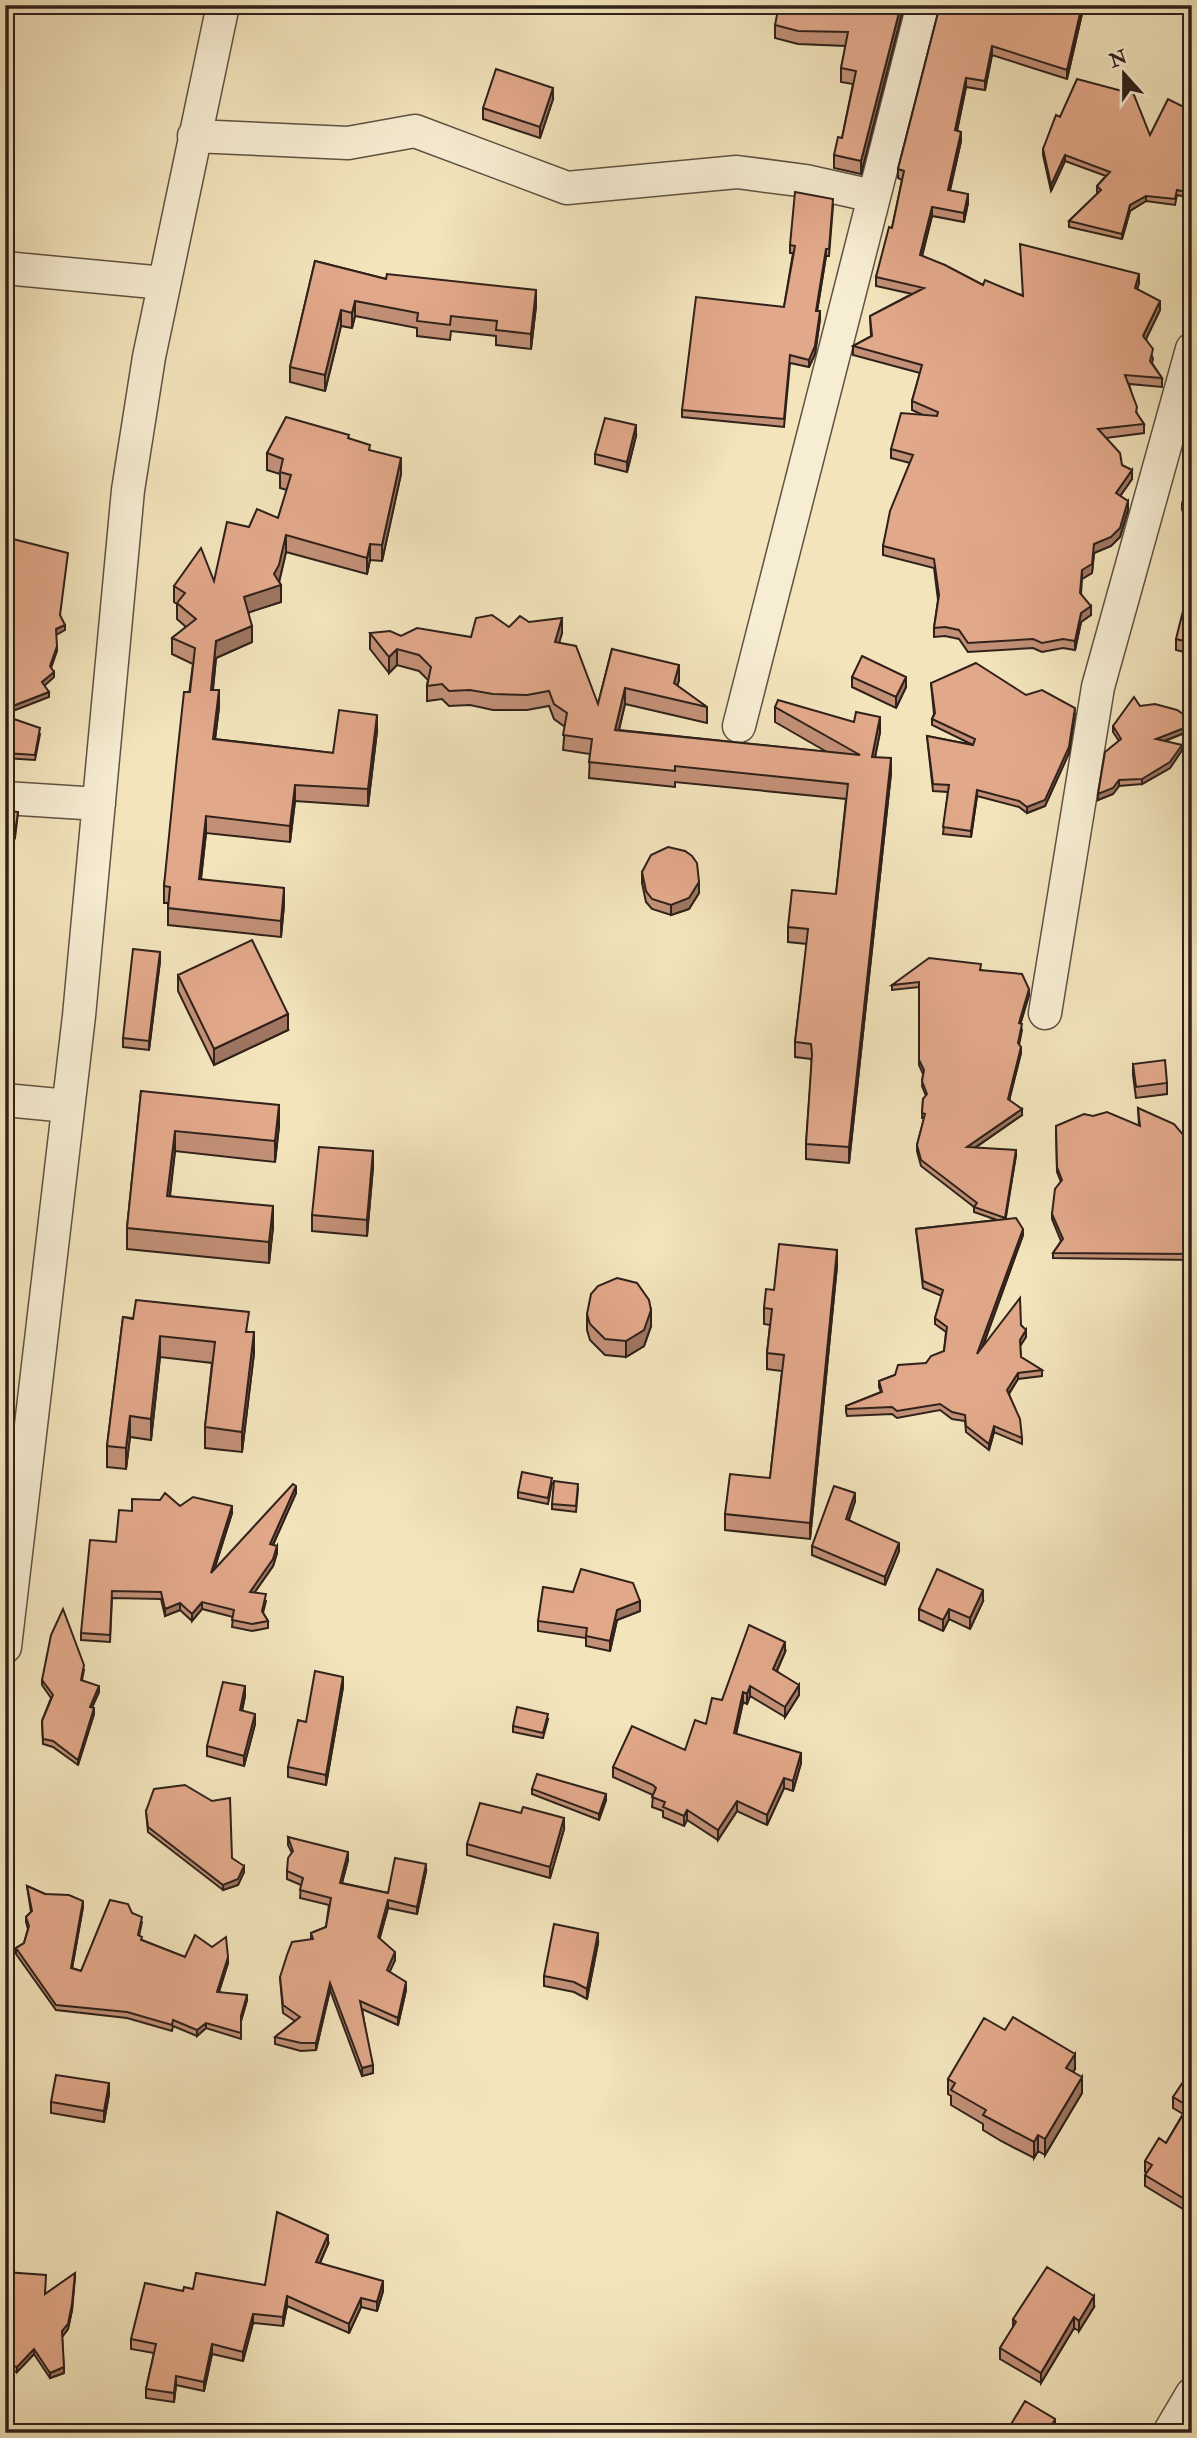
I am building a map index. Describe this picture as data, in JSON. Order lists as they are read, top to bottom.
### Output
{
  "north": "top"
}
